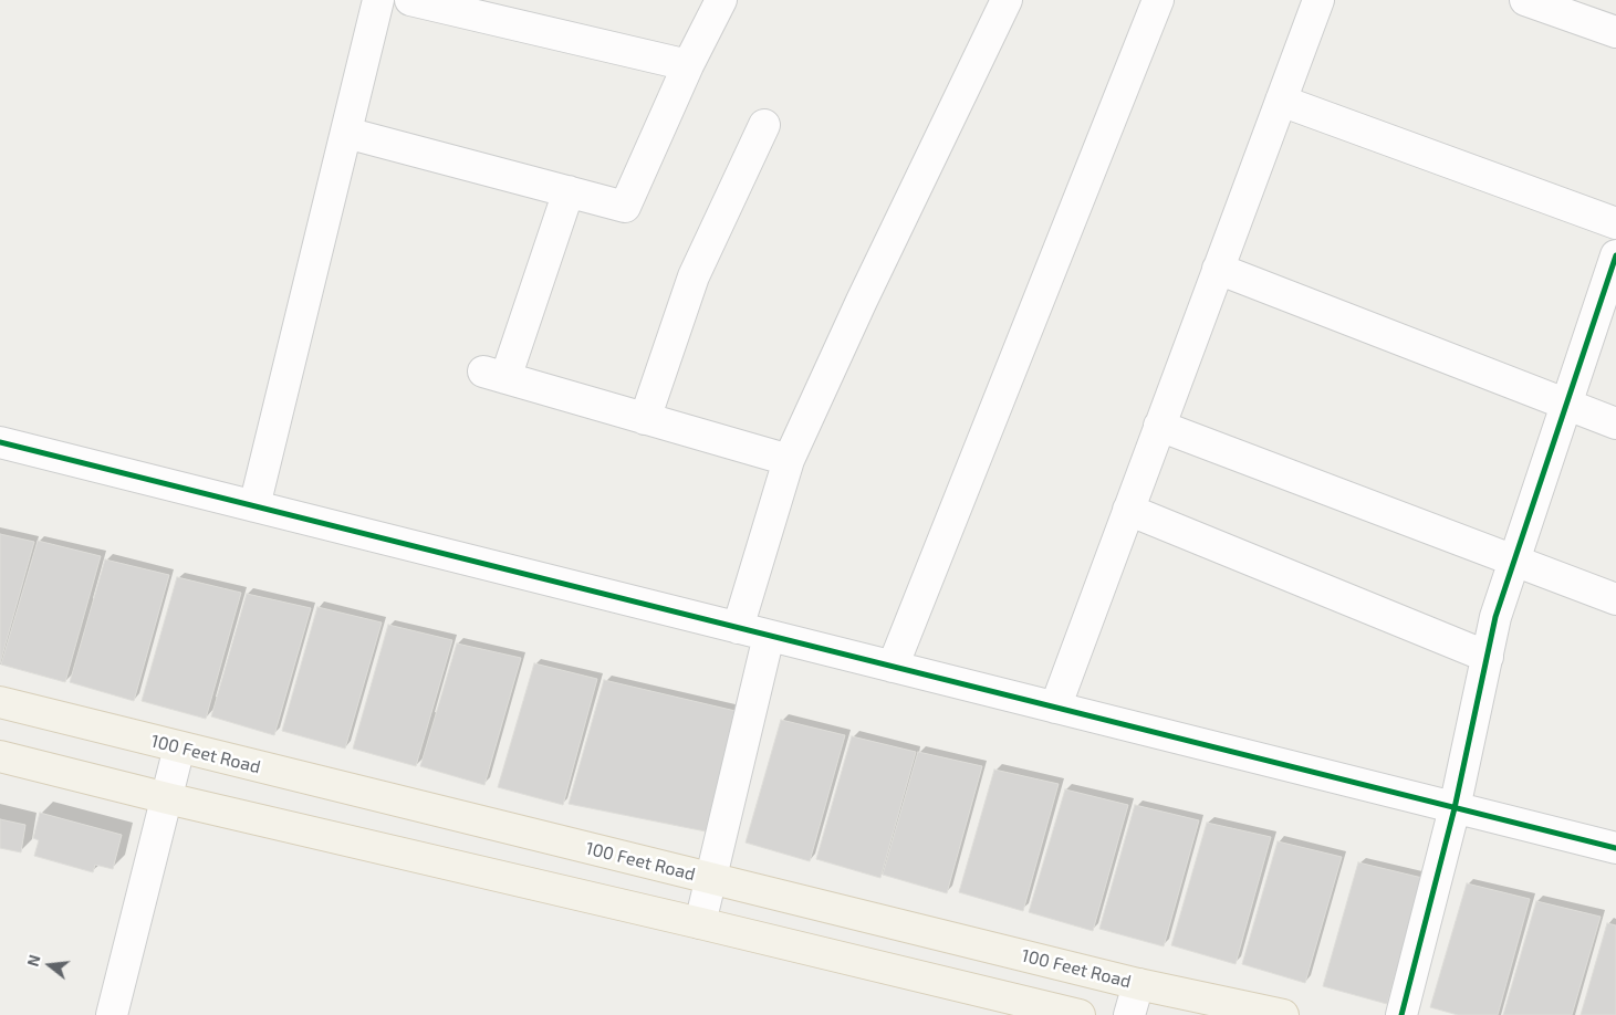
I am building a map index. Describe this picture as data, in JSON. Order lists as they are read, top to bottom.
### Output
{
  "streets": {
    "main road": ["100 Feet Road"]
  },
  "north": "left"
}
